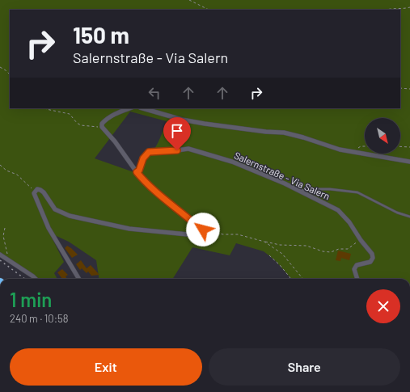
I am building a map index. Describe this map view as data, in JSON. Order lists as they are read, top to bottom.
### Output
{
  "streets": {
    "street": ["Salernstraße - Via Salern"]
  },
  "north": "bottom right",
  "page": {
    "turn": ["150 m", "Salernstraße - Via Salern"],
    "heading": ["1 min", "240 m · 10:58"],
    "buttons": ["Exit", "Share"]
  }
}
